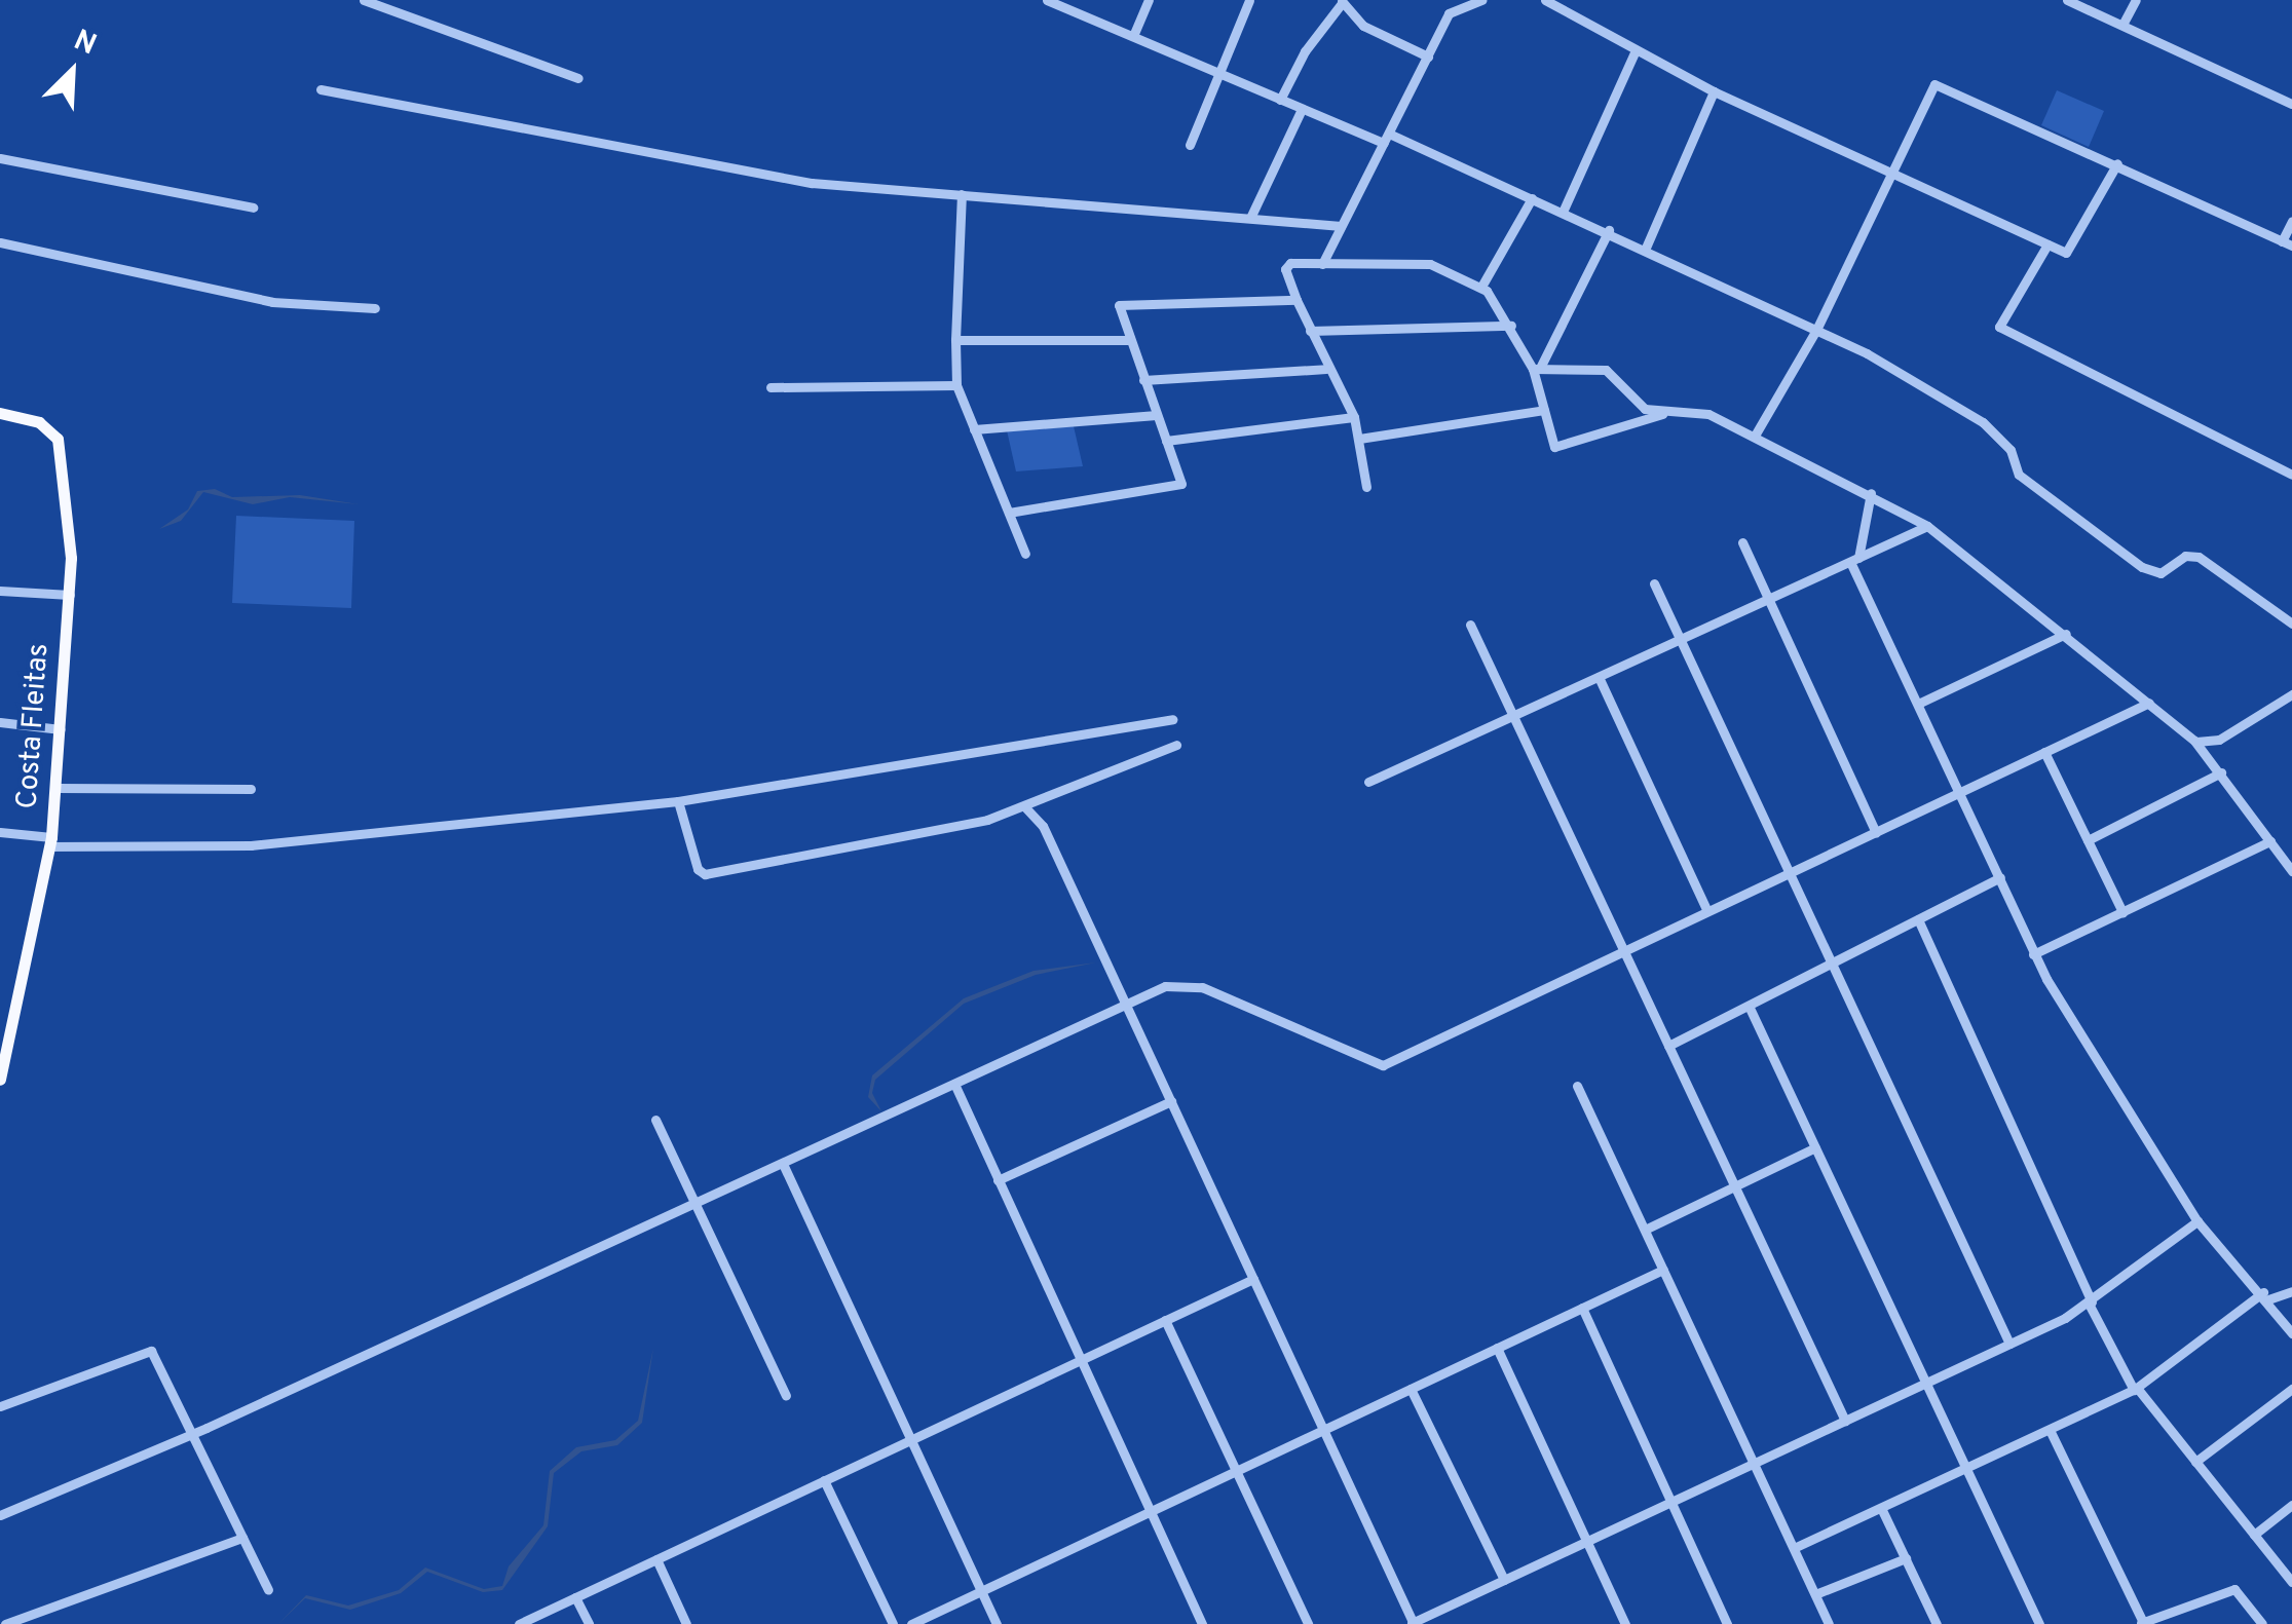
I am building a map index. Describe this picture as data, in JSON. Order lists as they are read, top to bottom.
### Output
{
  "streets": {
    "main road": ["Costa Fleitas"]
  },
  "north": "top right"
}
